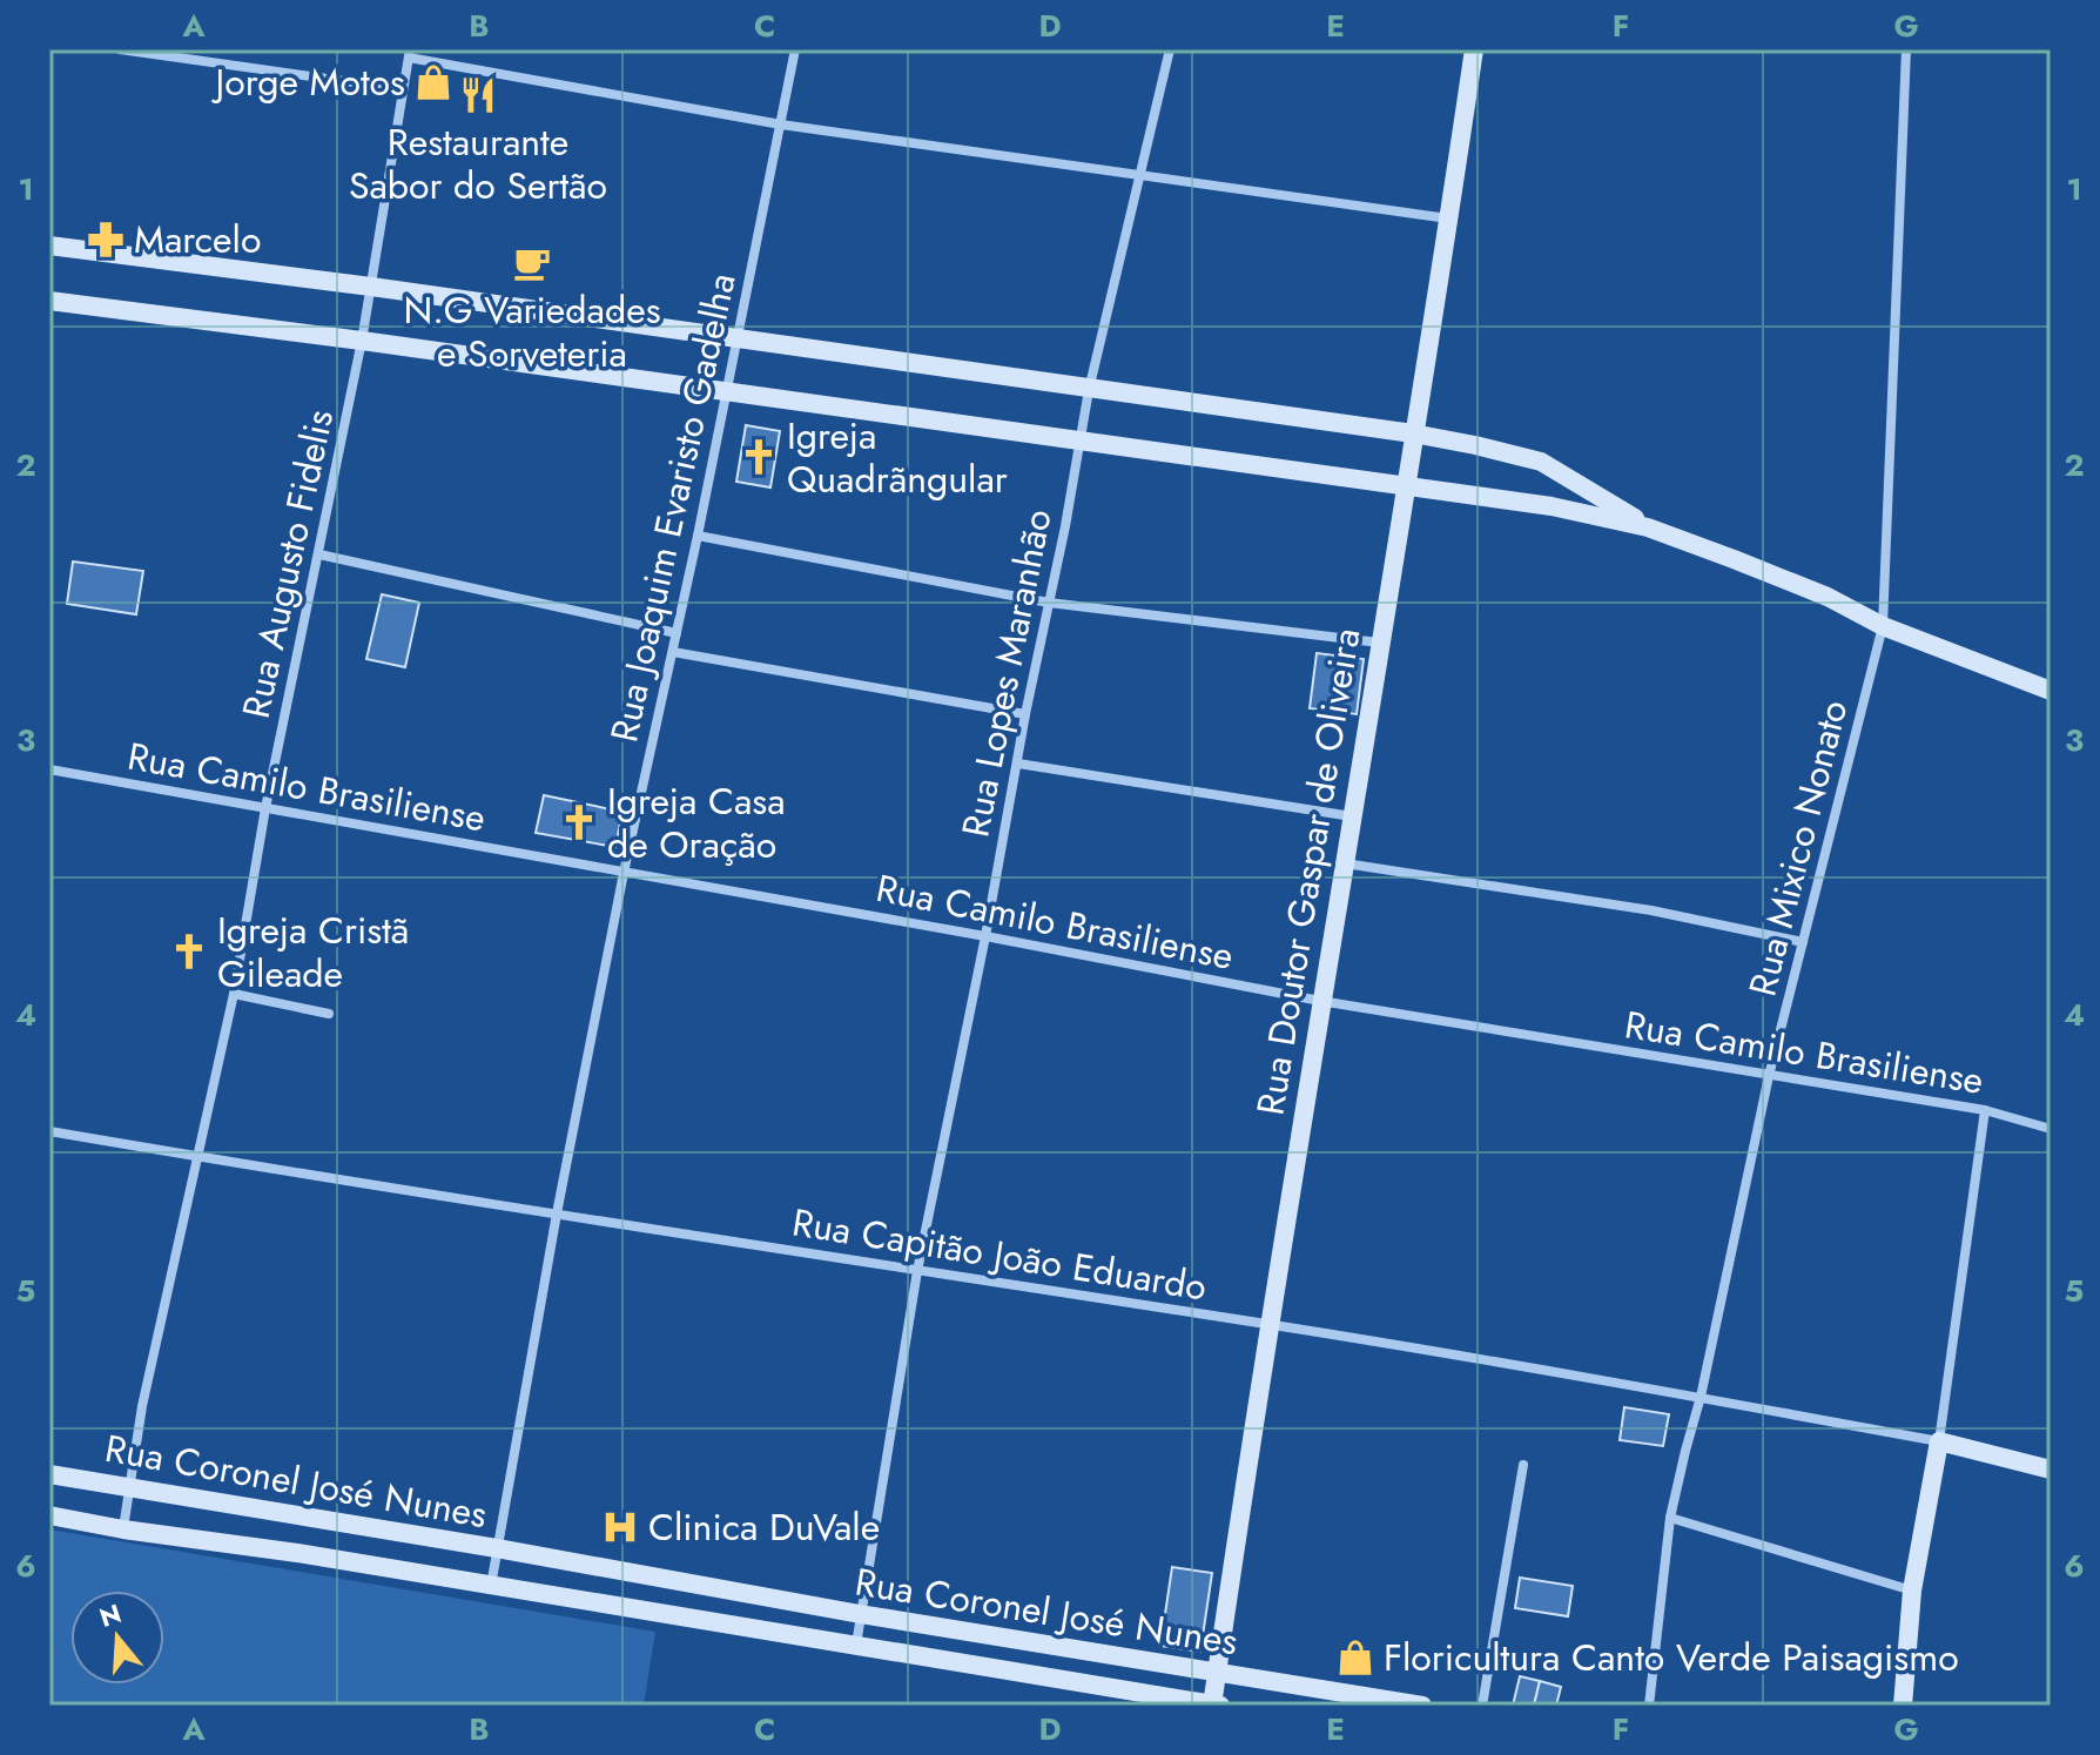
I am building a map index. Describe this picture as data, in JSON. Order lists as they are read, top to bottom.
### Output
{
  "streets": {
    "street": [
      "Rua Joaquim Evaristo Gadelha",
      "Rua Augusto Fidelis",
      "Rua Lopes Maranhão",
      "Rua Camilo Brasiliense",
      "Rua Mixico Nonato",
      "Rua Doutor Gaspar de Oliveira",
      "Rua Capitão João Eduardo",
      "Rua Coronel José Nunes"
    ]
  },
  "crossings": [
    ["Rua Joaquim Evaristo Gadelha", "Rua Camilo Brasiliense"],
    ["Rua Joaquim Evaristo Gadelha", "Rua Capitão João Eduardo"],
    ["Rua Joaquim Evaristo Gadelha", "Rua Coronel José Nunes"],
    ["Rua Augusto Fidelis", "Rua Camilo Brasiliense"],
    ["Rua Augusto Fidelis", "Rua Capitão João Eduardo"],
    ["Rua Augusto Fidelis", "Rua Coronel José Nunes"],
    ["Rua Lopes Maranhão", "Rua Camilo Brasiliense"],
    ["Rua Lopes Maranhão", "Rua Capitão João Eduardo"],
    ["Rua Lopes Maranhão", "Rua Coronel José Nunes"],
    ["Rua Camilo Brasiliense", "Rua Mixico Nonato"],
    ["Rua Camilo Brasiliense", "Rua Doutor Gaspar de Oliveira"],
    ["Rua Mixico Nonato", "Rua Capitão João Eduardo"],
    ["Rua Doutor Gaspar de Oliveira", "Rua Capitão João Eduardo"],
    ["Rua Doutor Gaspar de Oliveira", "Rua Coronel José Nunes"]
  ],
  "places": {
    "shop": ["Jorge Motos", "Floricultura Canto Verde Paisagismo"],
    "restaurant": ["Restaurante Sabor do Sertão"],
    "pharmacy": ["Marcelo"],
    "cafe": ["N.G Variedades e Sorveteria"],
    "church": ["Igreja Quadrãngular", "Igreja Casa de Oração", "Igreja Cristã Gileade"],
    "hospital": ["Clinica DuVale"]
  },
  "north": "top",
  "grid": {
    "columns": [
      "A",
      "B",
      "C",
      "D",
      "E",
      "F",
      "G"
    ],
    "rows": [
      "1",
      "2",
      "3",
      "4",
      "5",
      "6"
    ]
  }
}
